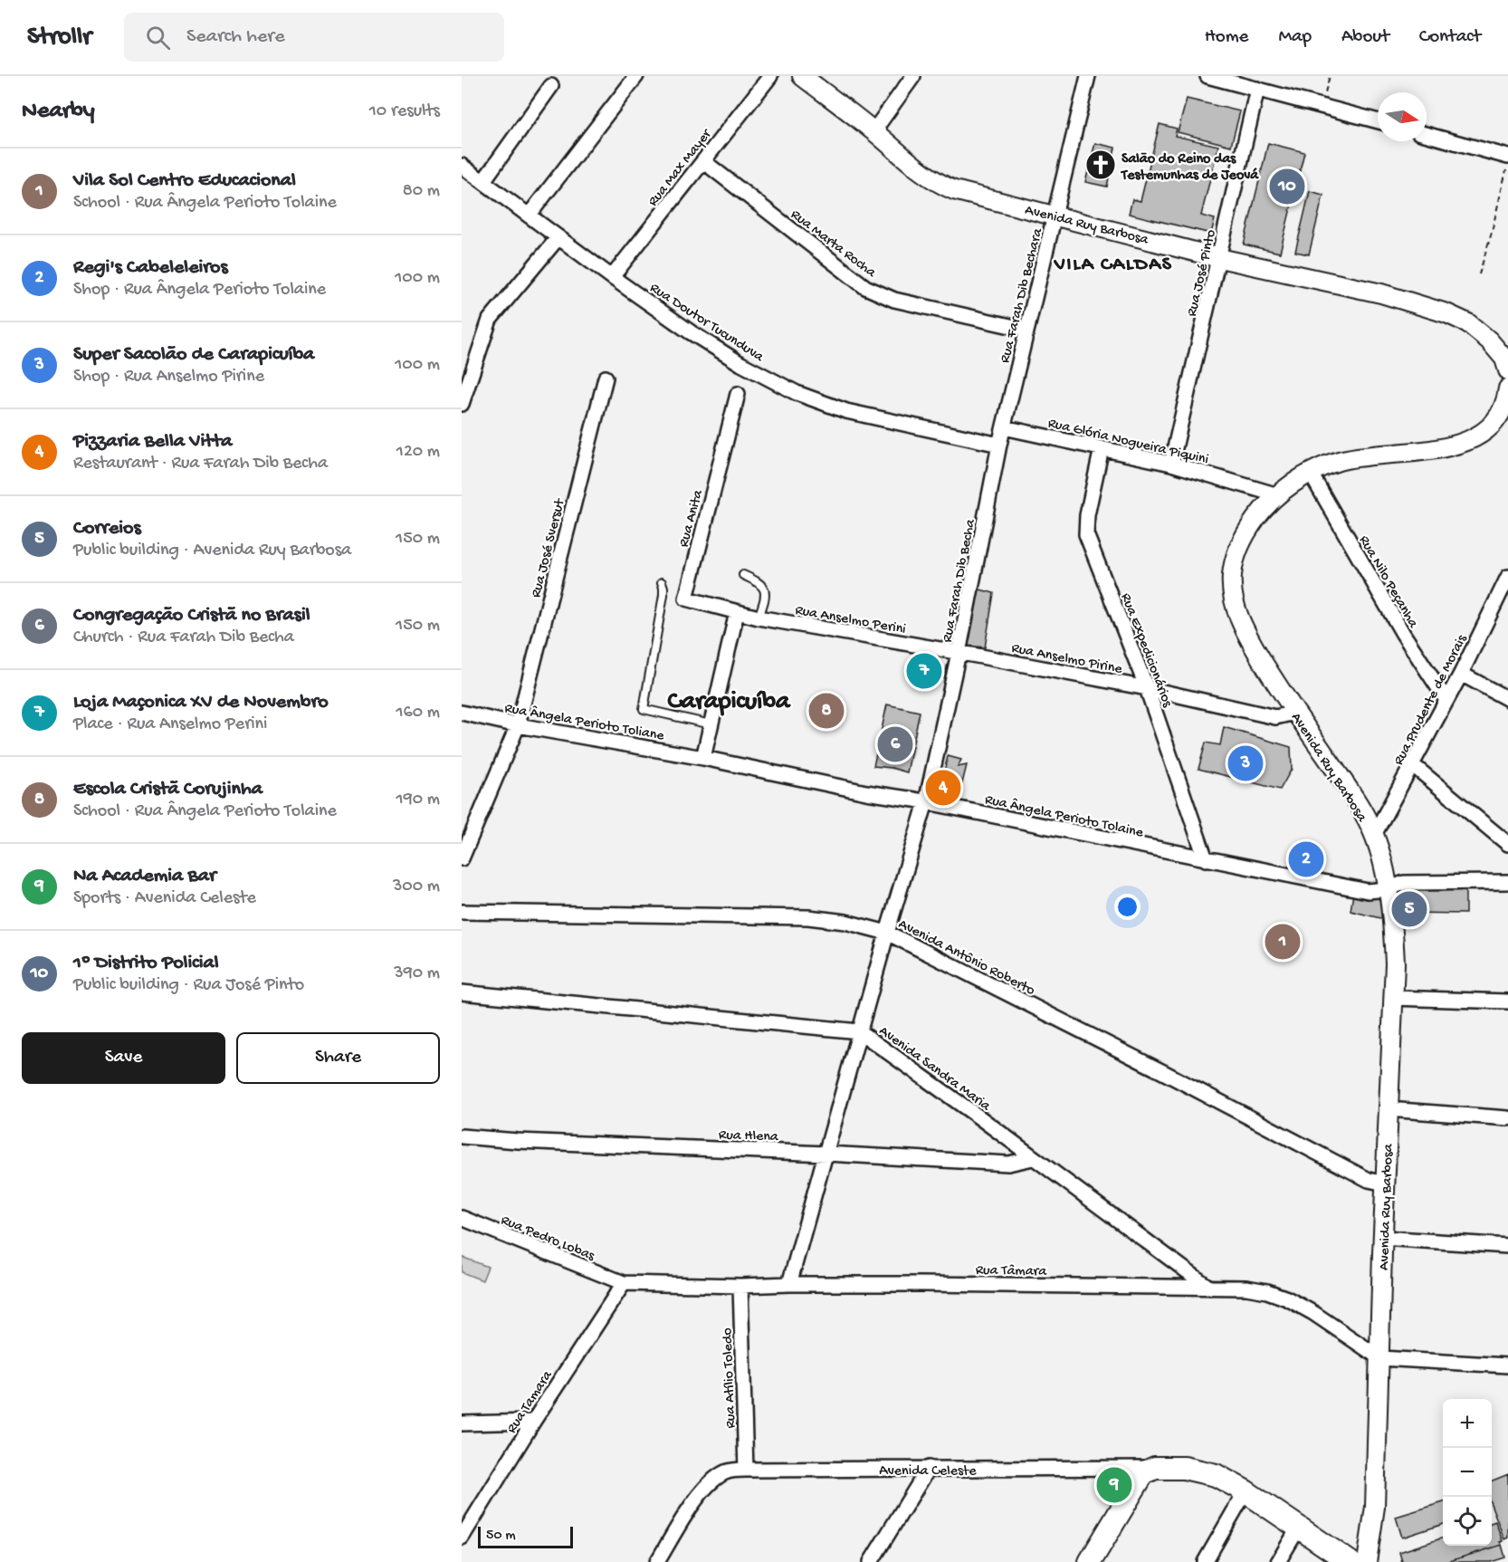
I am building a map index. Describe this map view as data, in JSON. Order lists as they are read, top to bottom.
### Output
{
  "streets": {
    "main road": ["Avenida Celeste"],
    "street": [
      "Rua Max Mayer",
      "Avenida Ruy Barbosa",
      "Rua Marta Rocha",
      "Rua José Pinto",
      "Rua Farah Dib Bechara",
      "Rua Doutor Tucunduva",
      "Rua Glória Nogueira Piquini",
      "Rua Anita",
      "Rua José Sversut",
      "Rua Farah Dib Becha",
      "Rua Nilo Peçanha",
      "Rua Anselmo Perini",
      "Rua Expedicionários",
      "Rua Anselmo Pirine",
      "Rua Prudente de Morais",
      "Rua Ângela Perioto Toliane",
      "Rua Ângela Perioto Tolaine",
      "Avenida Antônio Roberto",
      "Avenida Sandra Maria",
      "Rua Hlena",
      "Rua Pedro Lobas",
      "Rua Tâmara",
      "Rua Atílio Toledo",
      "Rua Tamara"
    ]
  },
  "crossings": [
    ["Rua Max Mayer", "Rua Marta Rocha"],
    ["Rua Max Mayer", "Rua Doutor Tucunduva"],
    ["Avenida Ruy Barbosa", "Rua José Pinto"],
    ["Avenida Ruy Barbosa", "Rua Farah Dib Bechara"],
    ["Avenida Ruy Barbosa", "Rua Glória Nogueira Piquini"],
    ["Avenida Ruy Barbosa", "Rua Nilo Peçanha"],
    ["Avenida Ruy Barbosa", "Rua Anselmo Pirine"],
    ["Avenida Ruy Barbosa", "Rua Prudente de Morais"],
    ["Avenida Ruy Barbosa", "Rua Ângela Perioto Tolaine"],
    ["Avenida Ruy Barbosa", "Avenida Antônio Roberto"],
    ["Avenida Ruy Barbosa", "Rua Tâmara"],
    ["Rua Marta Rocha", "Rua Farah Dib Bechara"],
    ["Rua José Pinto", "Rua Glória Nogueira Piquini"],
    ["Rua Farah Dib Bechara", "Rua Glória Nogueira Piquini"],
    ["Rua Farah Dib Bechara", "Rua Farah Dib Becha"],
    ["Rua Doutor Tucunduva", "Rua Farah Dib Becha"],
    ["Rua Glória Nogueira Piquini", "Rua Farah Dib Becha"],
    ["Rua Glória Nogueira Piquini", "Rua Expedicionários"],
    ["Rua Anita", "Rua Anselmo Perini"],
    ["Rua José Sversut", "Rua Ângela Perioto Toliane"],
    ["Rua Farah Dib Becha", "Rua Anselmo Perini"],
    ["Rua Farah Dib Becha", "Rua Anselmo Pirine"],
    ["Rua Farah Dib Becha", "Rua Ângela Perioto Tolaine"],
    ["Rua Farah Dib Becha", "Avenida Antônio Roberto"],
    ["Rua Farah Dib Becha", "Avenida Sandra Maria"],
    ["Rua Farah Dib Becha", "Rua Hlena"],
    ["Rua Farah Dib Becha", "Rua Tâmara"],
    ["Rua Nilo Peçanha", "Rua Prudente de Morais"],
    ["Rua Anselmo Perini", "Rua Anselmo Pirine"],
    ["Rua Expedicionários", "Rua Anselmo Pirine"],
    ["Rua Expedicionários", "Rua Ângela Perioto Tolaine"],
    ["Rua Ângela Perioto Toliane", "Rua Ângela Perioto Tolaine"],
    ["Avenida Sandra Maria", "Rua Hlena"],
    ["Avenida Sandra Maria", "Rua Tâmara"],
    ["Rua Pedro Lobas", "Rua Tâmara"],
    ["Rua Pedro Lobas", "Rua Tamara"],
    ["Rua Tâmara", "Rua Atílio Toledo"],
    ["Rua Tâmara", "Rua Tamara"],
    ["Rua Atílio Toledo", "Avenida Celeste"]
  ],
  "districts": ["VILA CALDAS", "Carapicuíba"],
  "places": {
    "church": ["Salão do Reino das Testemunhas de Jeová"]
  },
  "scale_bar": "50 m",
  "north": "right",
  "page": {
    "header": "Strollr",
    "search": "Search here",
    "nav": [
      "Home",
      "Map",
      "About",
      "Contact"
    ],
    "heading": ["Nearby", "10 results"],
    "list": [
      {
        "mark": "1",
        "name": "Vila Sol Centro Educacional",
        "note": "School · Rua Ângela Perioto Tolaine",
        "value": "80 m"
      },
      {
        "mark": "2",
        "name": "Regi's Cabeleleiros",
        "note": "Shop · Rua Ângela Perioto Tolaine",
        "value": "100 m"
      },
      {
        "mark": "3",
        "name": "Super Sacolão de Carapicuíba",
        "note": "Shop · Rua Anselmo Pirine",
        "value": "100 m"
      },
      {
        "mark": "4",
        "name": "Pizzaria Bella Vitta",
        "note": "Restaurant · Rua Farah Dib Becha",
        "value": "120 m"
      },
      {
        "mark": "5",
        "name": "Correios",
        "note": "Public building · Avenida Ruy Barbosa",
        "value": "150 m"
      },
      {
        "mark": "6",
        "name": "Congregação Cristã no Brasil",
        "note": "Church · Rua Farah Dib Becha",
        "value": "150 m"
      },
      {
        "mark": "7",
        "name": "Loja Maçonica XV de Novembro",
        "note": "Place · Rua Anselmo Perini",
        "value": "160 m"
      },
      {
        "mark": "8",
        "name": "Escola Cristã Corujinha",
        "note": "School · Rua Ângela Perioto Tolaine",
        "value": "190 m"
      },
      {
        "mark": "9",
        "name": "Na Academia Bar",
        "note": "Sports · Avenida Celeste",
        "value": "300 m"
      },
      {
        "mark": "10",
        "name": "1º Distrito Policial",
        "note": "Public building · Rua José Pinto",
        "value": "390 m"
      }
    ],
    "pins": [
      "10",
      "7",
      "8",
      "6",
      "3",
      "4",
      "2",
      "5",
      "1",
      "9"
    ],
    "buttons": ["Save", "Share"],
    "map_buttons": ["+", "−"],
    "scale": "50 m"
  }
}
